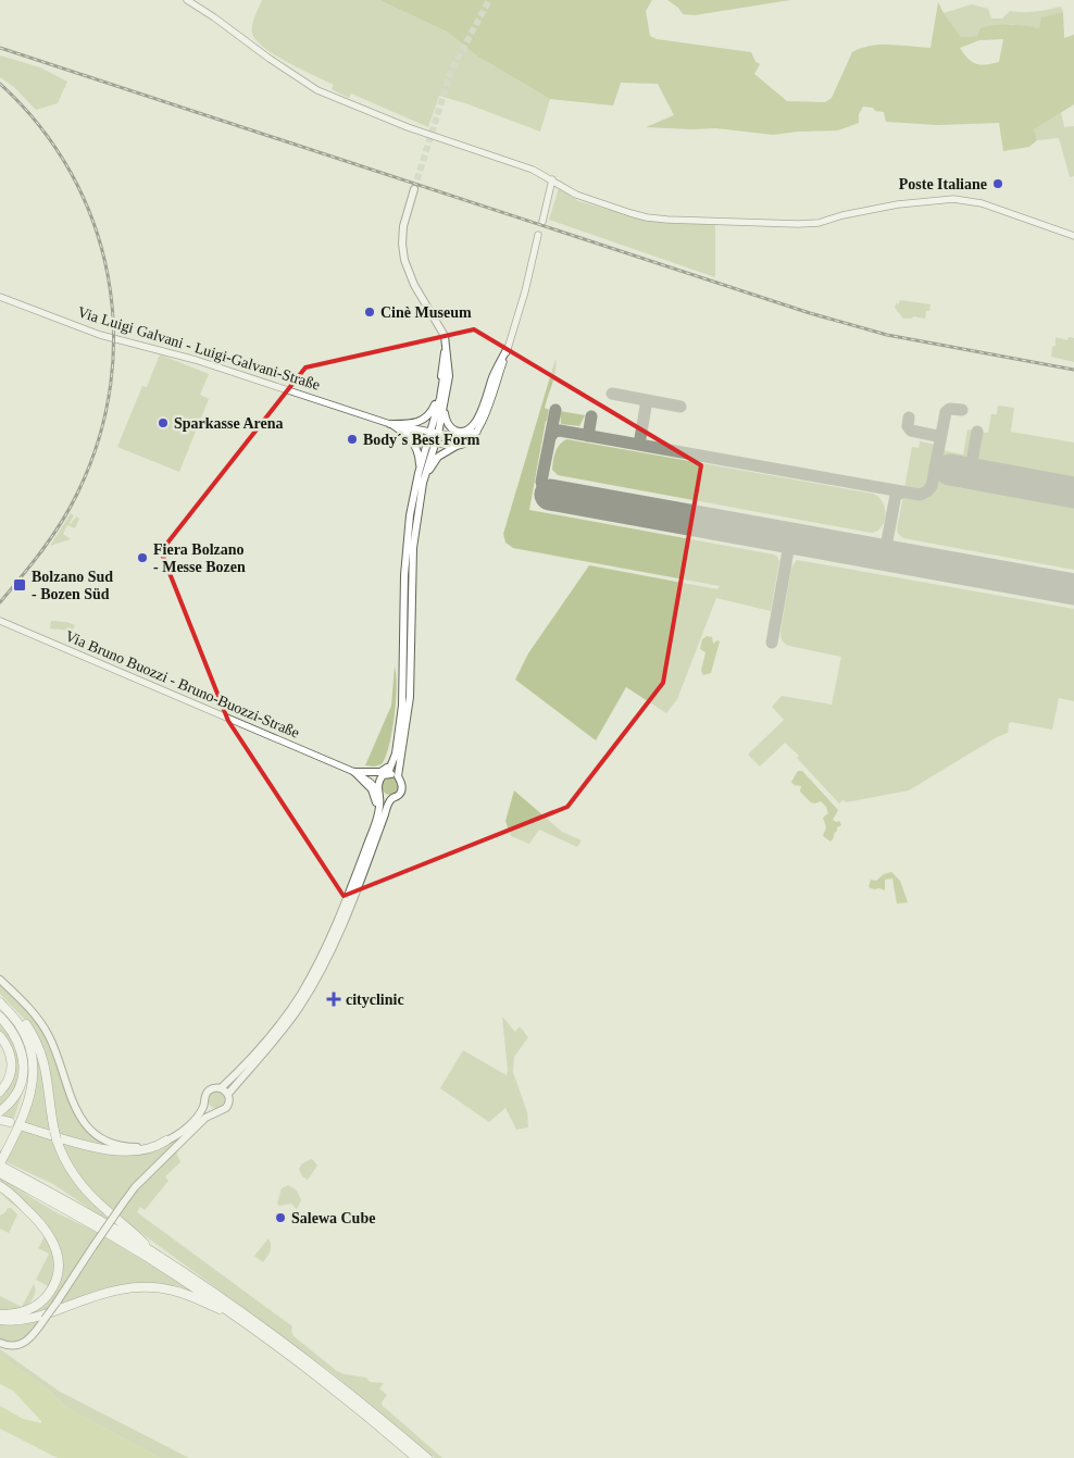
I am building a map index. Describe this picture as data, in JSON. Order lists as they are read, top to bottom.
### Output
{
  "streets": {
    "street": ["Via Luigi Galvani - Luigi-Galvani-Straße", "Via Bruno Buozzi - Bruno-Buozzi-Straße"]
  },
  "places": {
    "other": [
      "Poste Italiane",
      "Cinè Museum",
      "Sparkasse Arena",
      "Body´s Best Form",
      "Fiera Bolzano - Messe Bozen",
      "Salewa Cube"
    ],
    "transit": ["Bolzano Sud - Bozen Süd"],
    "health": ["cityclinic"]
  }
}
